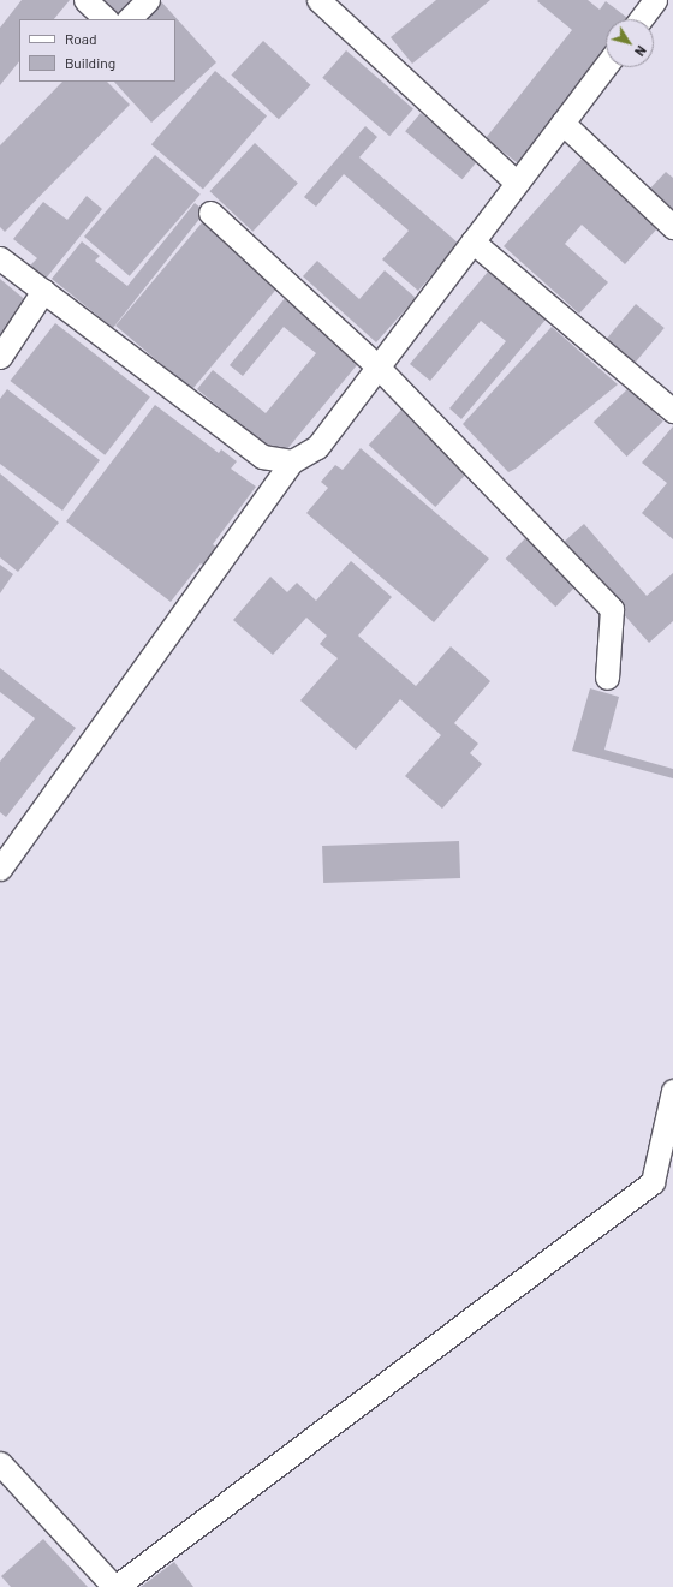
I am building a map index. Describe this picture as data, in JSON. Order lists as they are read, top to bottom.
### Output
{
  "legend": ["Road", "Building"],
  "north": "bottom right"
}
